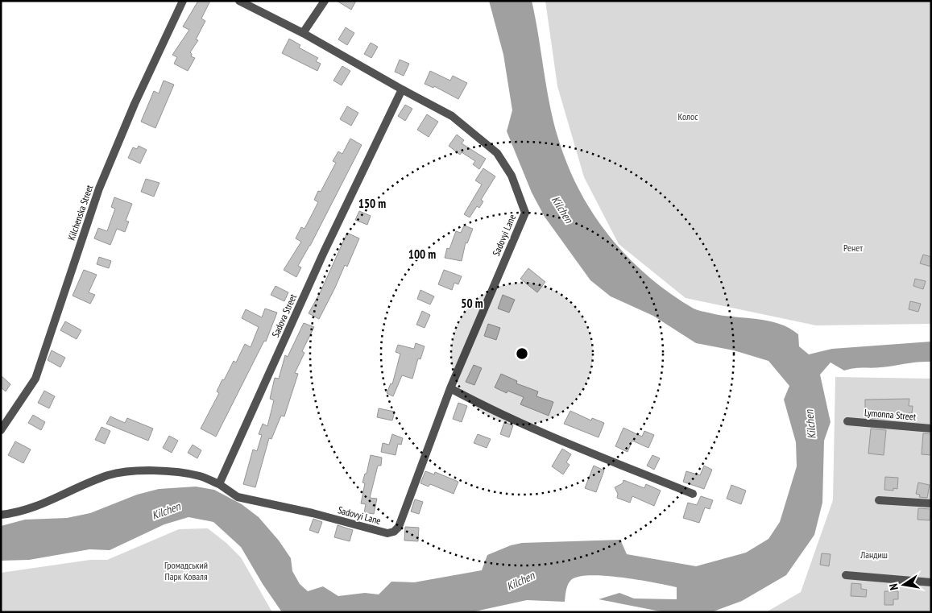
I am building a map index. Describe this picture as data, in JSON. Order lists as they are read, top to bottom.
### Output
{
  "streets": {
    "street": [
      "Kilchenska Street",
      "Sadovyi Lane",
      "Sadova Street",
      "Lymonna Street"
    ]
  },
  "crossings": [
    ["Sadovyi Lane", "Sadova Street"]
  ],
  "water": ["Kilchen"],
  "parks": [
    "Колос",
    "Ренет",
    "Ландиш",
    "Громадський Парк Коваля"
  ],
  "north": "left",
  "rings": ["150 m", "100 m", "50 m"]
}
